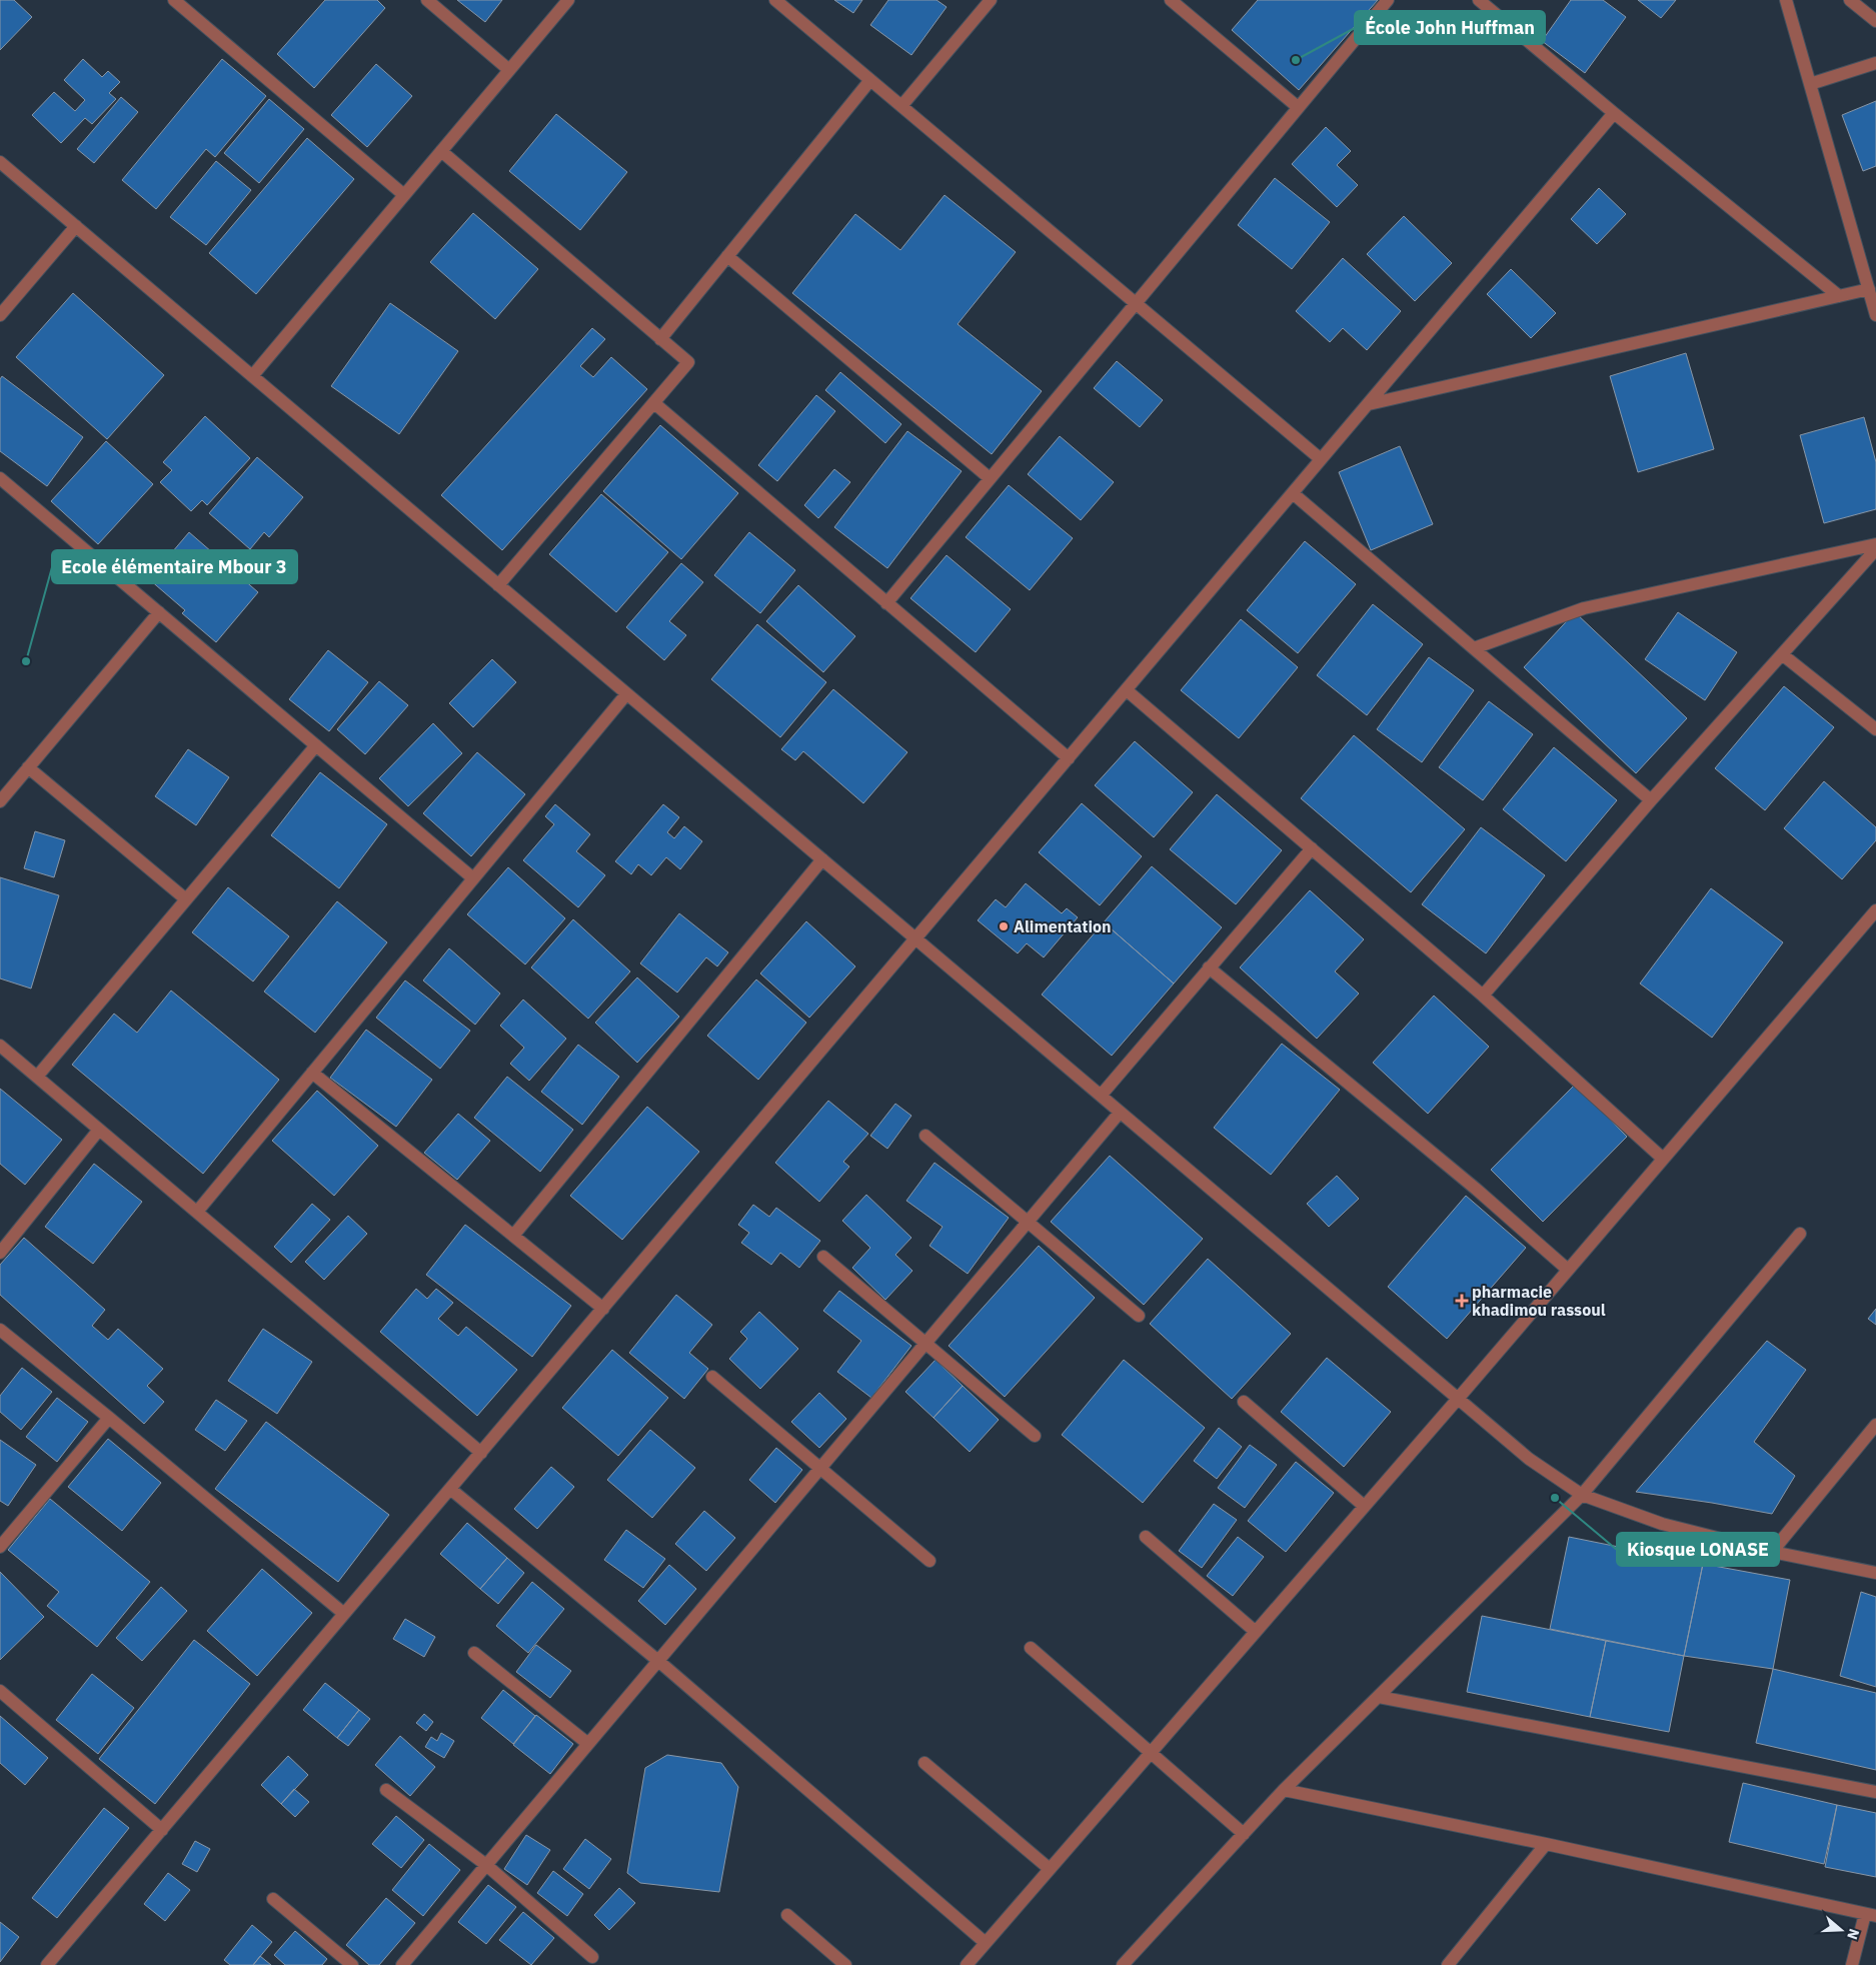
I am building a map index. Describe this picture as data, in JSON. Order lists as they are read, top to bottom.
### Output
{
  "places": {
    "other": [
      "École John Huffman",
      "Ecole élémentaire Mbour 3",
      "Alimentation",
      "Kiosque LONASE"
    ],
    "health": ["pharmacie khadimou rassoul"]
  },
  "north": "right"
}
